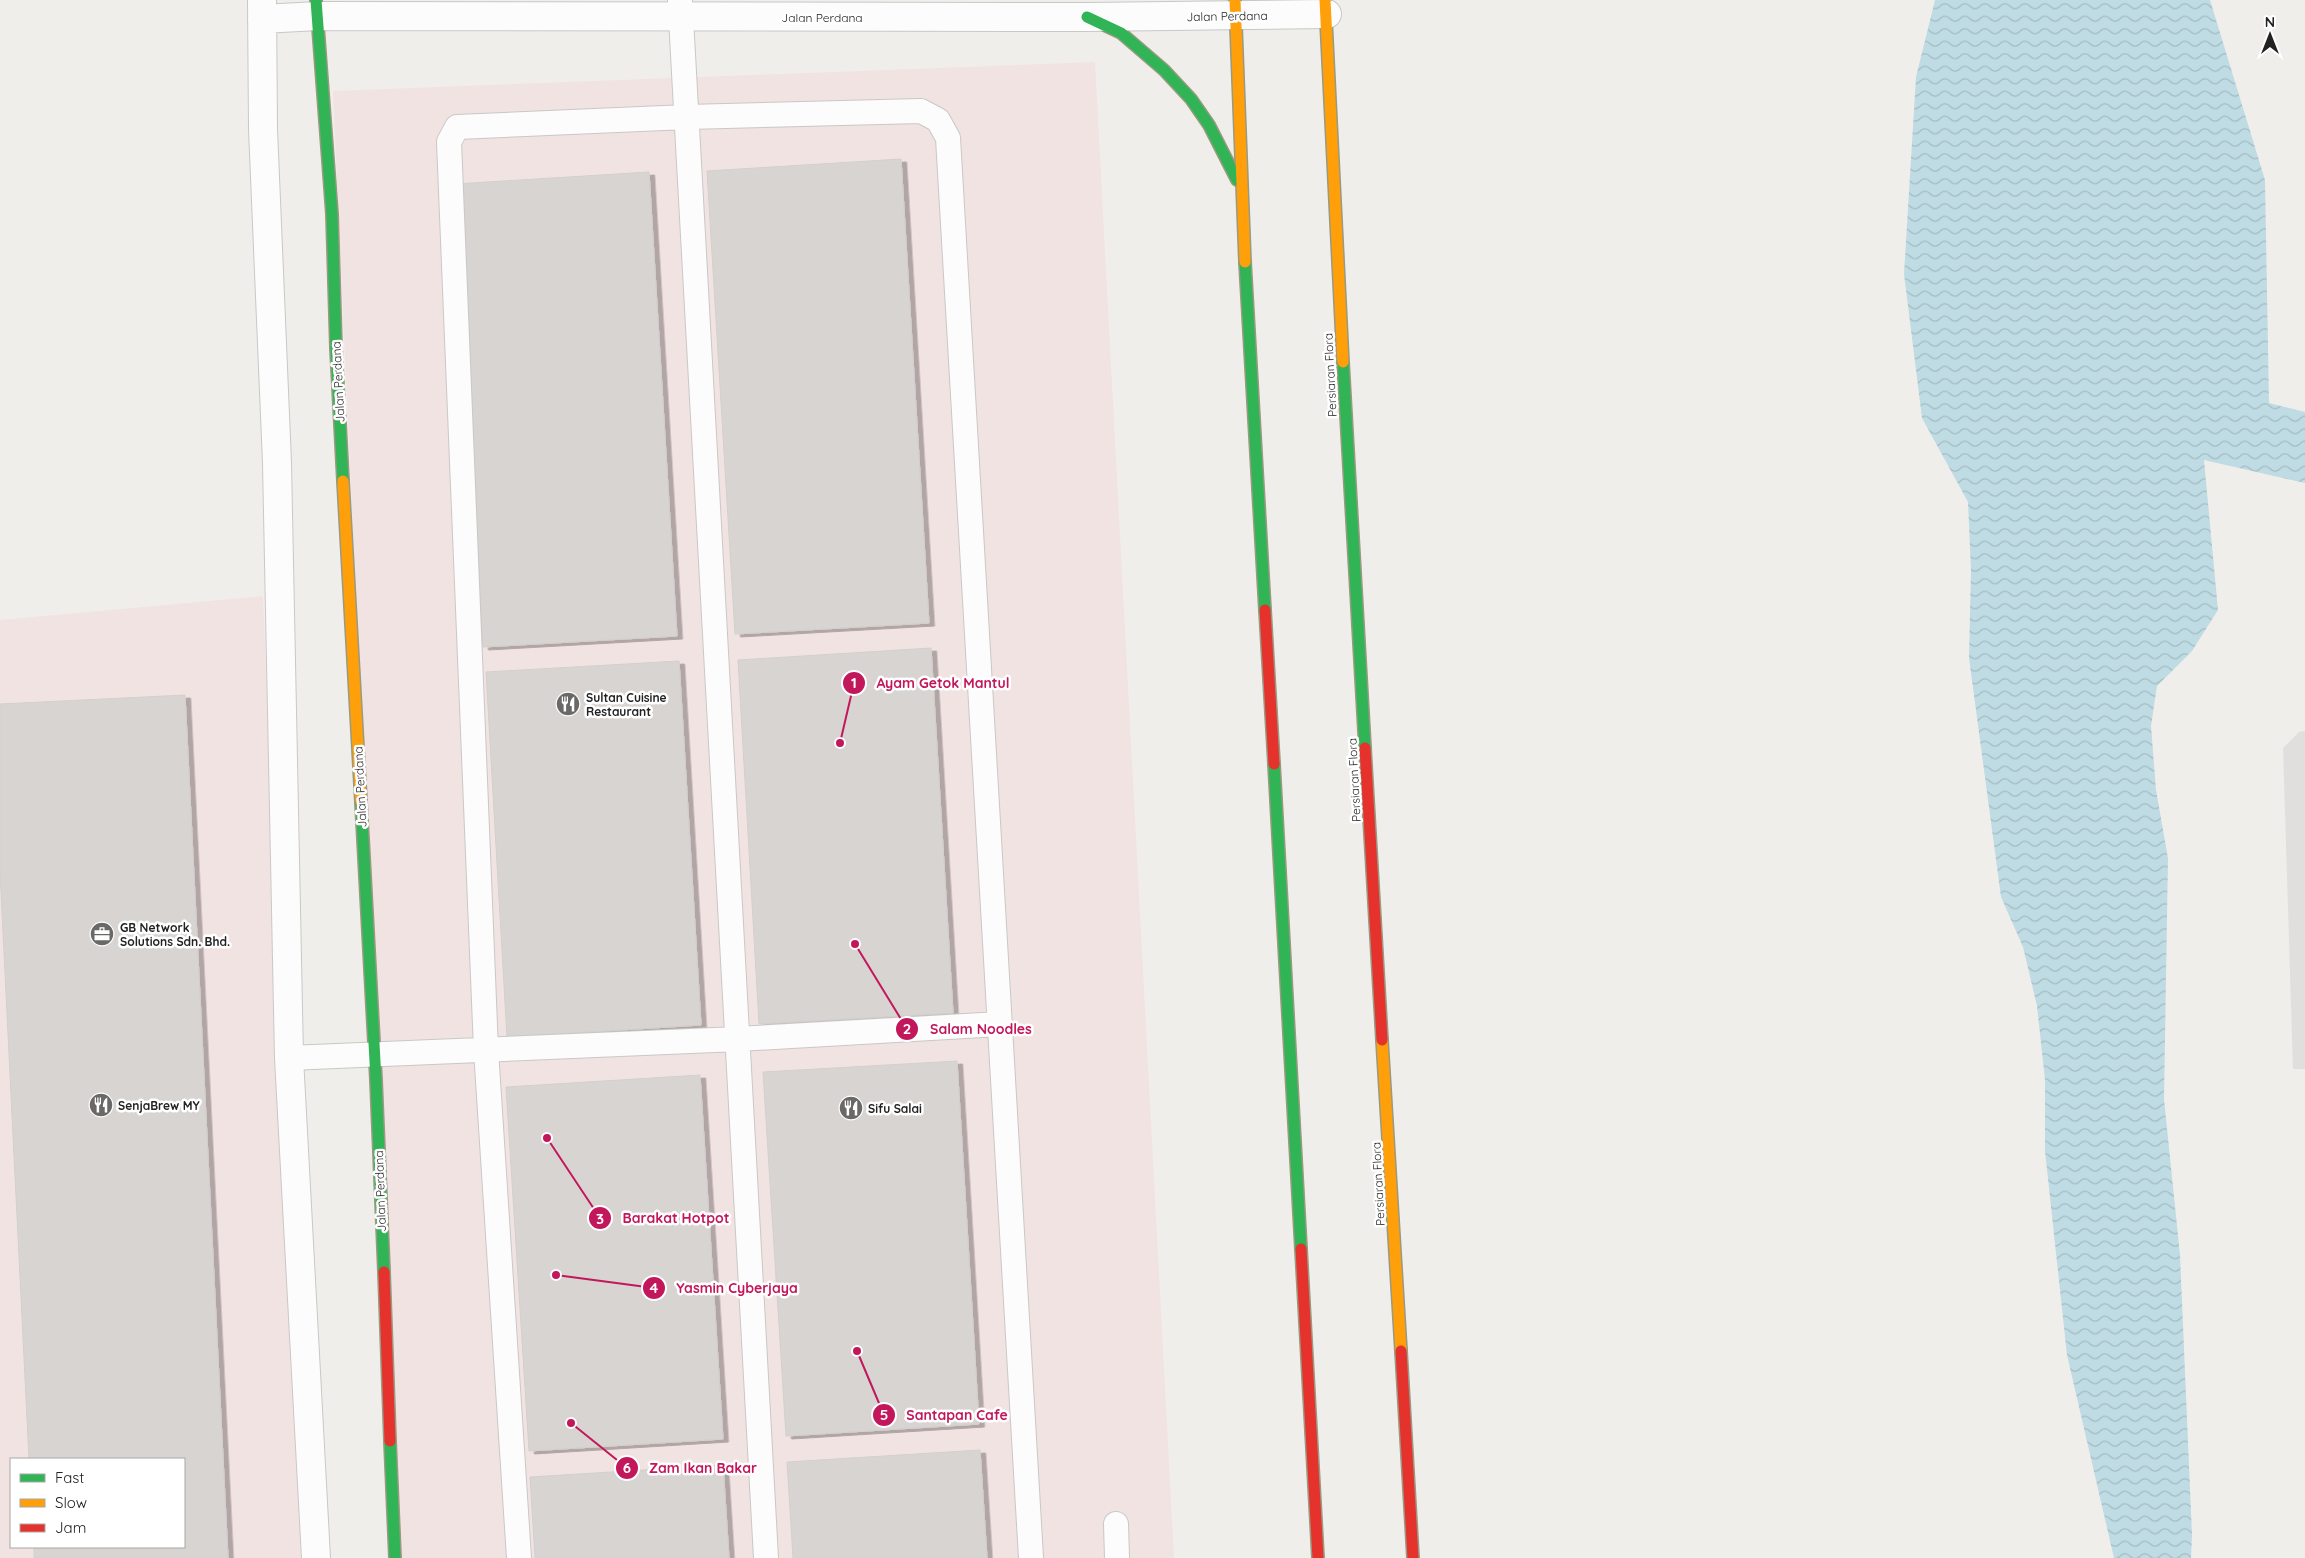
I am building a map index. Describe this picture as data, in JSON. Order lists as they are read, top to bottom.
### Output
{
  "streets": {
    "main road": ["Jalan Perdana", "Persiaran Flora"]
  },
  "crossings": [
    ["Jalan Perdana", "Persiaran Flora"]
  ],
  "places": {
    "restaurant": ["Sultan Cuisine Restaurant", "SenjaBrew MY", "Sifu Salai"],
    "other": [
      "Ayam Getok Mantul",
      "Salam Noodles",
      "Barakat Hotpot",
      "Yasmin Cyberjaya",
      "Santapan Cafe",
      "Zam Ikan Bakar"
    ],
    "office": ["GB Network Solutions Sdn. Bhd."]
  },
  "legend": ["Fast", "Slow", "Jam"],
  "north": "top"
}
